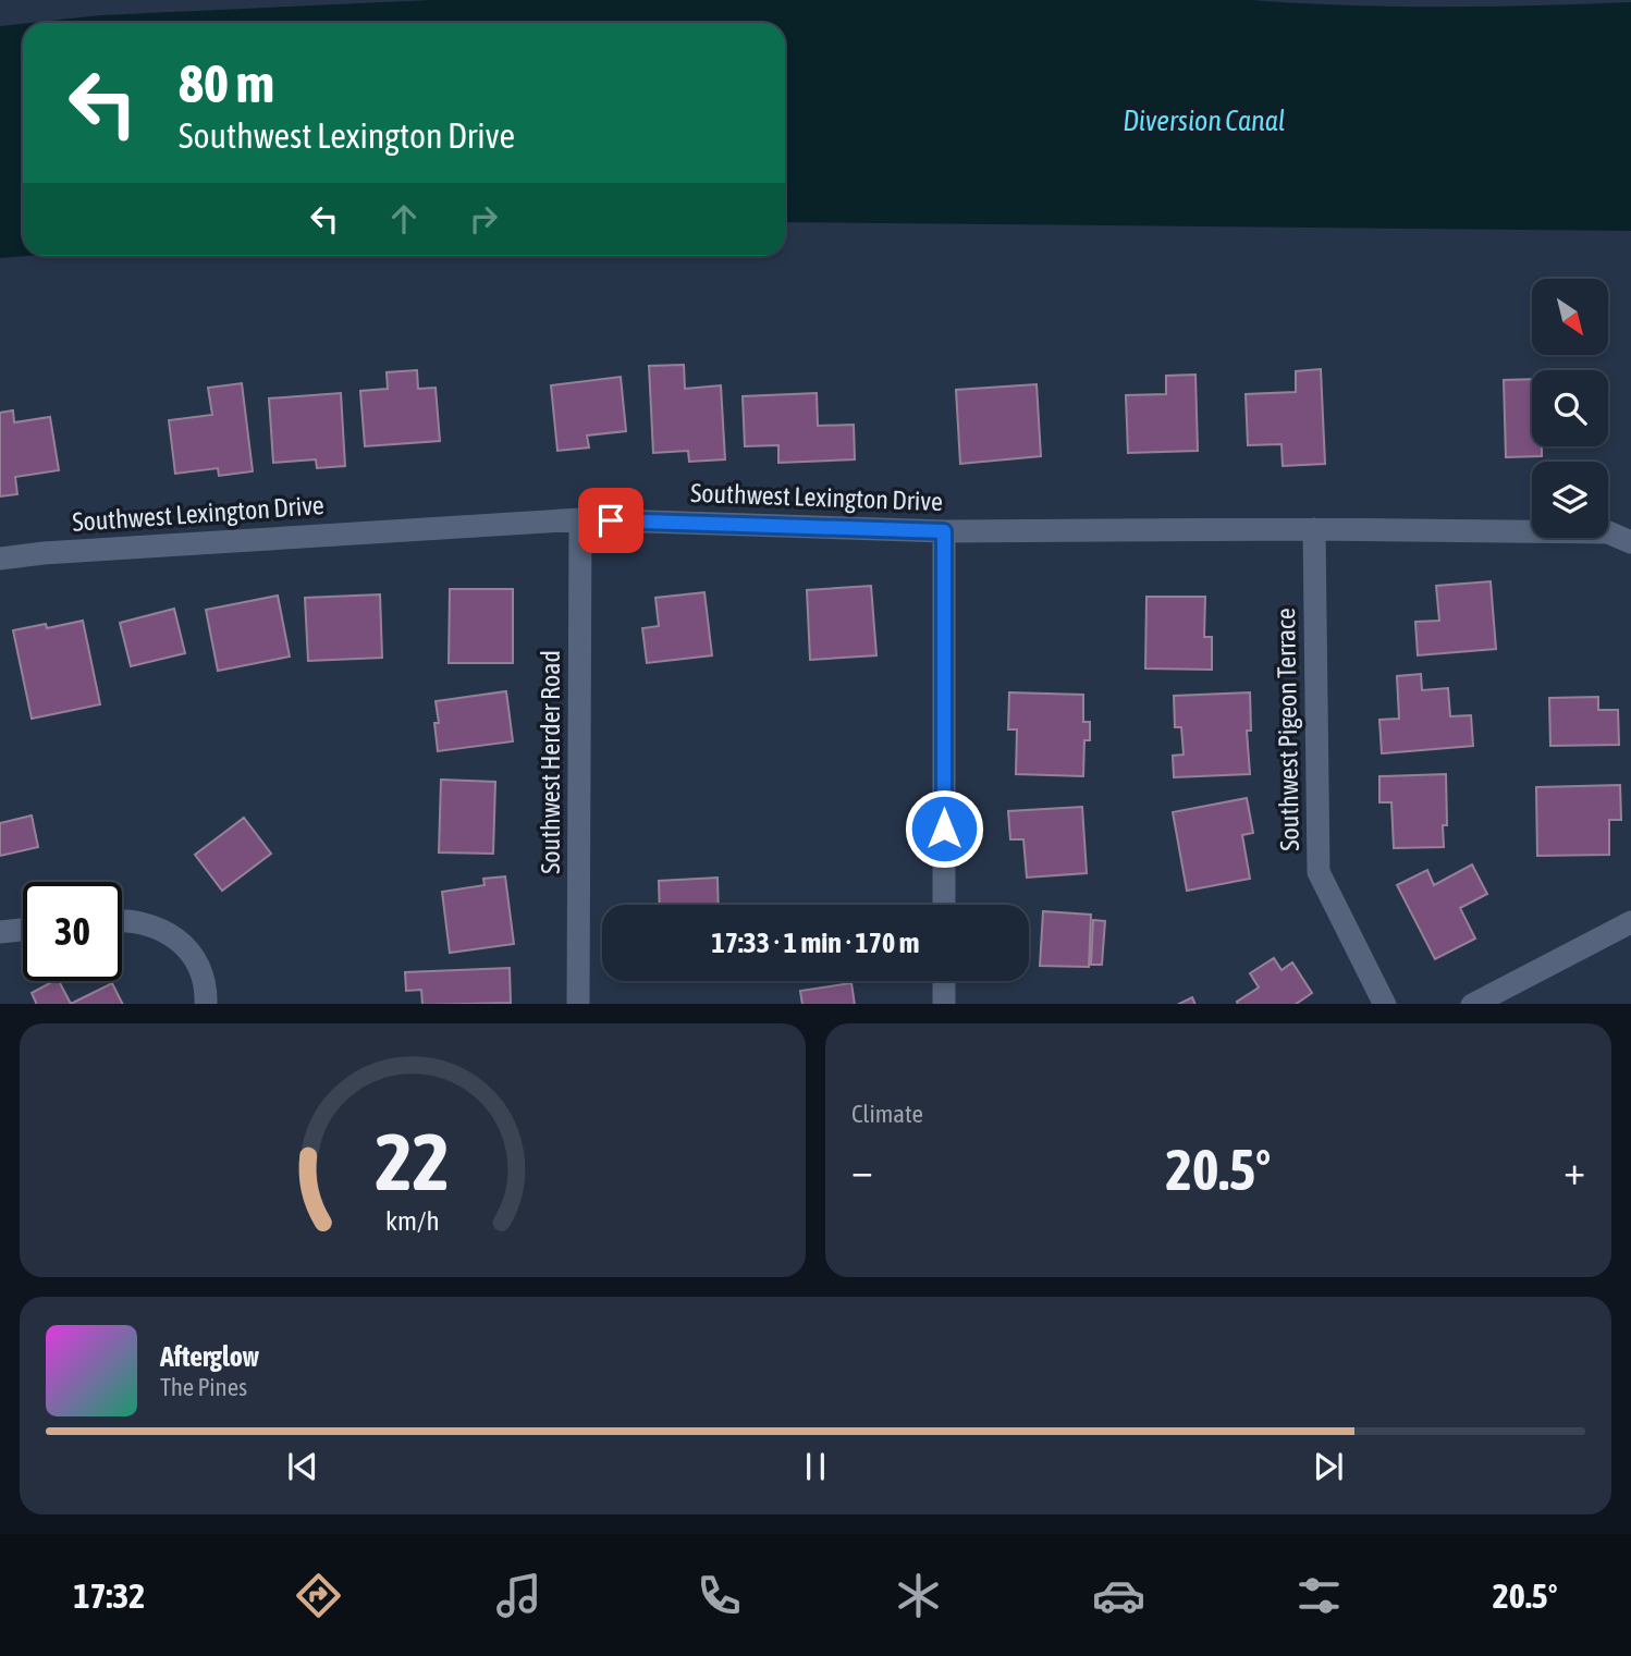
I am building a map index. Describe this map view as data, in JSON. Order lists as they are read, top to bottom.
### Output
{
  "streets": {
    "street": ["Southwest Lexington Drive", "Southwest Pigeon Terrace", "Southwest Herder Road"]
  },
  "crossings": [
    ["Southwest Lexington Drive", "Southwest Pigeon Terrace"],
    ["Southwest Lexington Drive", "Southwest Herder Road"]
  ],
  "water": ["Diversion Canal"],
  "north": "bottom right",
  "page": {
    "turn": ["80 m", "Southwest Lexington Drive"],
    "limit": "30",
    "trip": "17:33 · 1 min · 170 m",
    "tile": "Climate",
    "heat": ["−", "20.5°", "+"],
    "song": ["Afterglow", "The Pines"],
    "tabs": ["17:32", "20.5°"],
    "gauge": ["22", "km/h"]
  }
}
